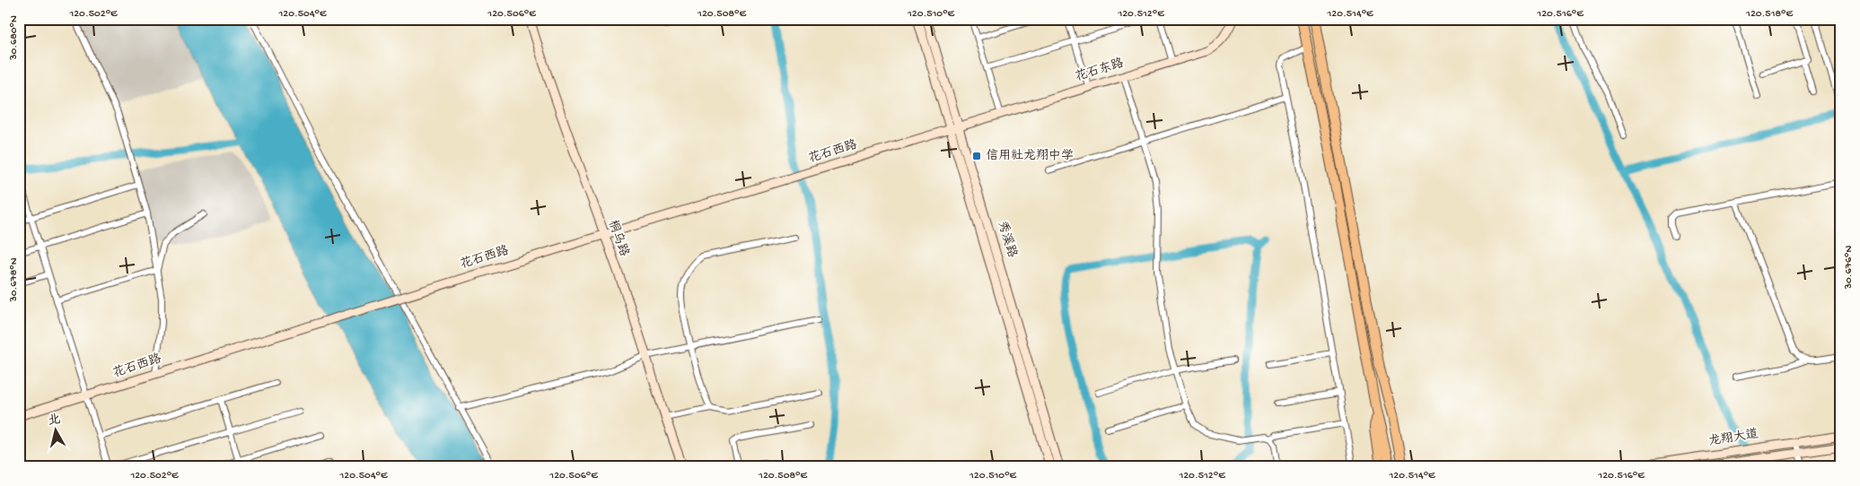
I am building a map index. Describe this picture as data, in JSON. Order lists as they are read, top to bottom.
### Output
{
  "streets": {
    "street": [
      "花石东路",
      "花石西路",
      "桐乌路",
      "秀溪路",
      "龙翔大道"
    ]
  },
  "crossings": [
    ["花石东路", "花石西路"],
    ["花石东路", "秀溪路"],
    ["花石西路", "桐乌路"],
    ["花石西路", "秀溪路"]
  ],
  "places": {
    "transit": ["信用社龙翔中学"]
  },
  "north": "top",
  "coordinates": [
    "120.502°E",
    "120.504°E",
    "120.506°E",
    "120.508°E",
    "120.510°E",
    "120.512°E",
    "120.514°E",
    "120.516°E",
    "120.518°E",
    "30.680°N",
    "30.676°N",
    "30.678°N"
  ]
}
